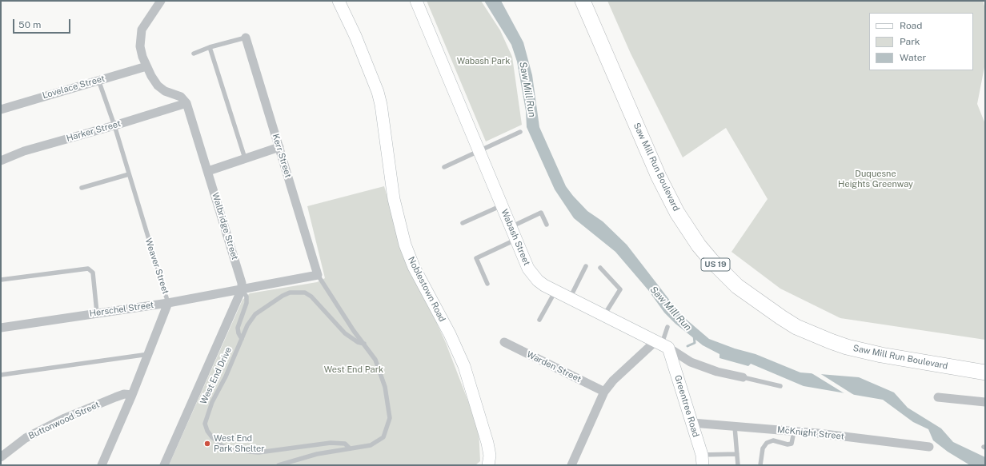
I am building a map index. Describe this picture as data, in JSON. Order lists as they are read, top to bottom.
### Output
{
  "streets": {
    "highway": ["Saw Mill Run Boulevard", "US 19"],
    "main road": ["Wabash Street", "Noblestown Road", "Greentree Road"],
    "street": [
      "Lovelace Street",
      "Harker Street",
      "Kerr Street",
      "Walbridge Street",
      "Weaver Street",
      "Herschel Street",
      "Warden Street",
      "Buttonwood Street",
      "McKnight Street"
    ],
    "lane": ["West End Drive"]
  },
  "crossings": [
    ["Lovelace Street", "Weaver Street"],
    ["Harker Street", "Walbridge Street"],
    ["Harker Street", "Weaver Street"],
    ["Kerr Street", "Herschel Street"],
    ["Kerr Street", "West End Drive"],
    ["Walbridge Street", "Herschel Street"],
    ["Wabash Street", "Greentree Road"],
    ["Weaver Street", "Herschel Street"],
    ["Weaver Street", "Buttonwood Street"],
    ["Herschel Street", "West End Drive"],
    ["Greentree Road", "McKnight Street"]
  ],
  "water": ["Saw Mill Run"],
  "parks": ["Wabash Park", "Duquesne Heights Greenway", "West End Park"],
  "places": ["West End Park Shelter"],
  "legend": ["Road", "Park", "Water"],
  "scale_bar": "50 m"
}
